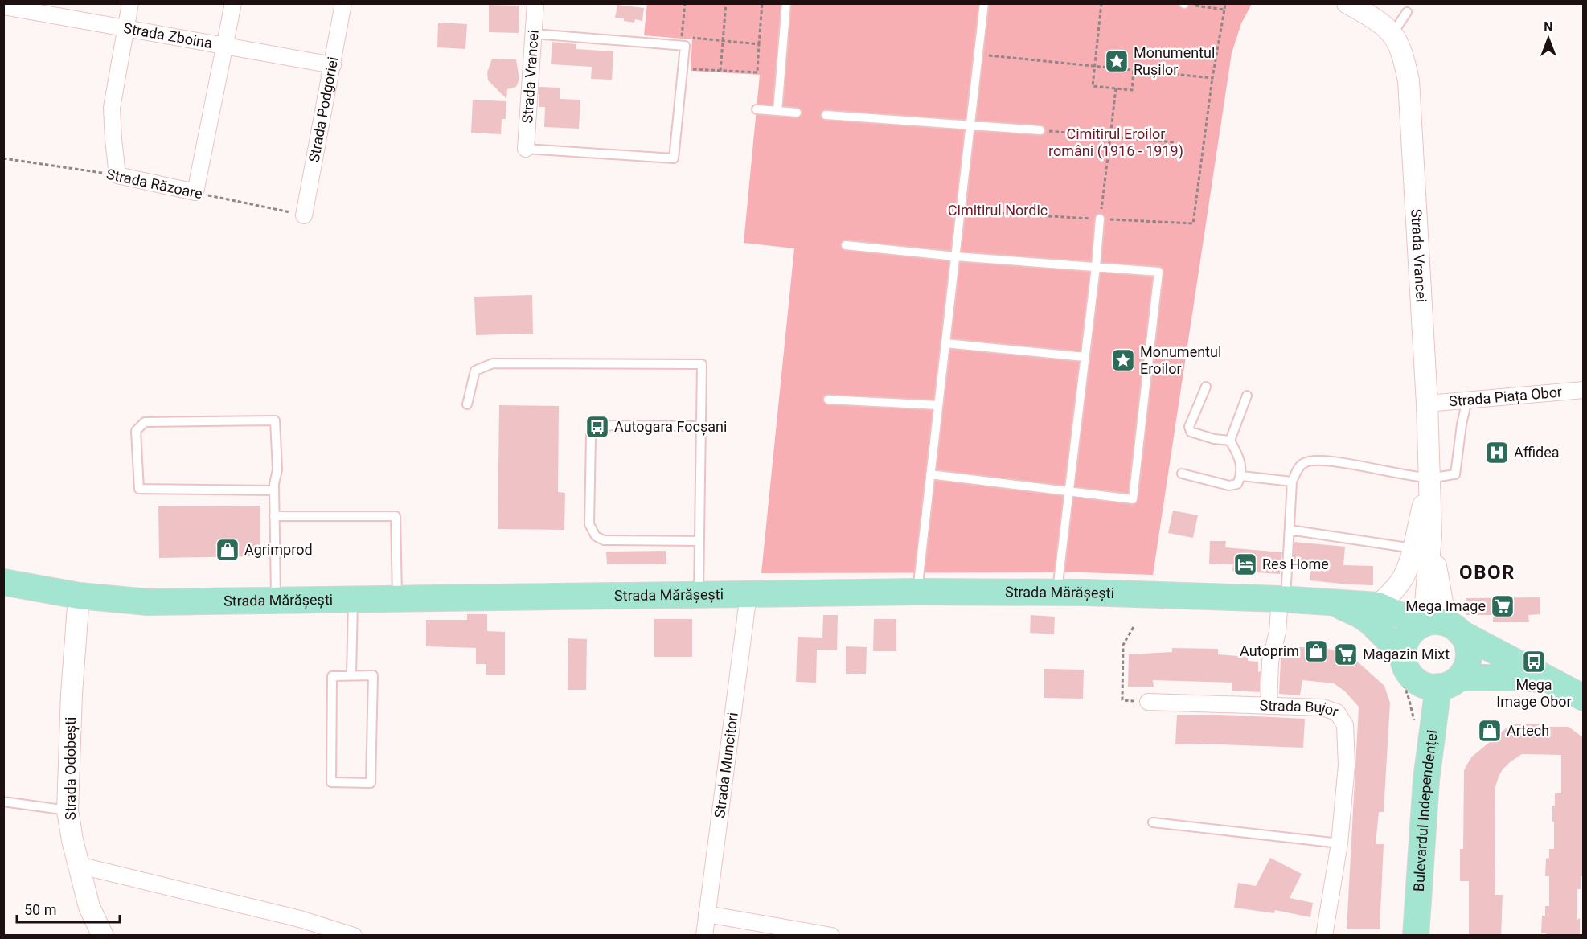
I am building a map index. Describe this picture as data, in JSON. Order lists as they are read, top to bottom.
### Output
{
  "streets": {
    "main road": ["Strada Mărășești", "Bulevardul Independenței"],
    "street": [
      "Strada Zboina",
      "Strada Vrancei",
      "Strada Podgoriei",
      "Strada Răzoare",
      "Strada Piața Obor",
      "Strada Bujor",
      "Strada Muncitori",
      "Strada Odobești"
    ]
  },
  "crossings": [
    ["Strada Zboina", "Strada Podgoriei"],
    ["Strada Vrancei", "Strada Piața Obor"],
    ["Strada Vrancei", "Strada Mărășești"],
    ["Strada Vrancei", "Bulevardul Independenței"],
    ["Strada Podgoriei", "Strada Răzoare"],
    ["Strada Mărășești", "Strada Muncitori"],
    ["Strada Mărășești", "Strada Odobești"],
    ["Strada Mărășești", "Bulevardul Independenței"]
  ],
  "districts": ["OBOR"],
  "parks": ["Cimitirul Eroilor români (1916 - 1919)", "Cimitirul Nordic"],
  "places": {
    "place": ["Monumentul Rușilor", "Monumentul Eroilor"],
    "bus stop": ["Autogara Focșani", "Mega Image Obor"],
    "hospital": ["Affidea"],
    "shop": ["Agrimprod", "Autoprim", "Artech"],
    "hotel": ["Res Home"],
    "supermarket": ["Mega Image", "Magazin Mixt"]
  },
  "scale_bar": "50 m",
  "north": "top"
}
